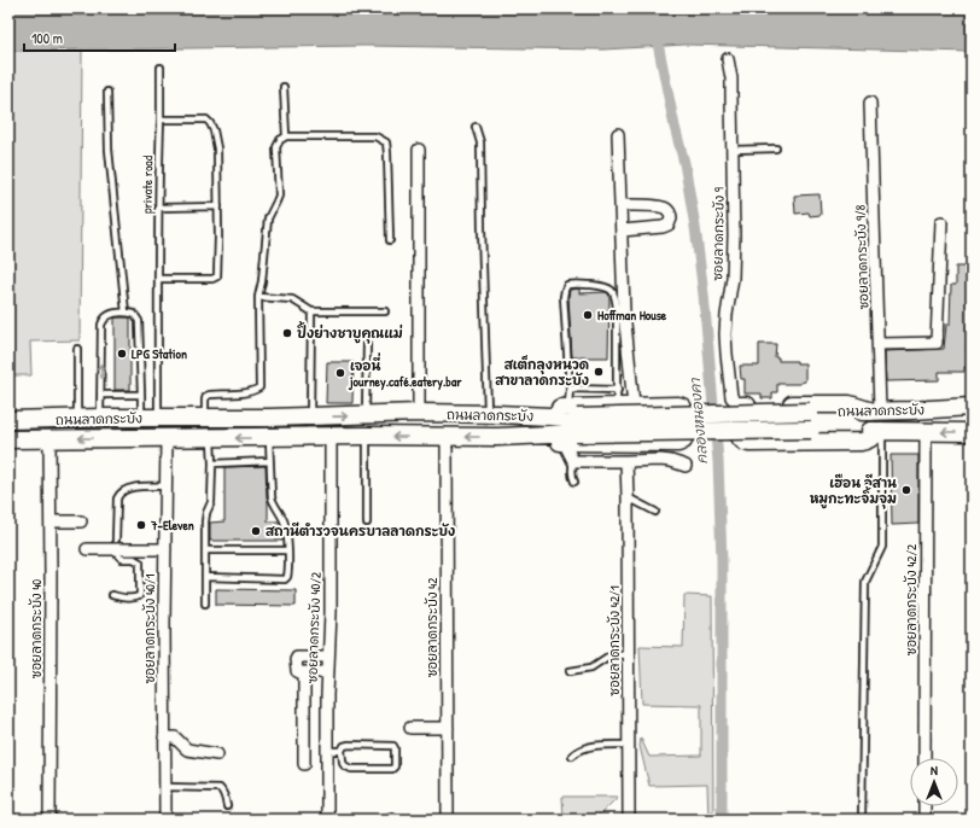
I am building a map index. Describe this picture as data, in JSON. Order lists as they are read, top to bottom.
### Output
{
  "streets": {
    "main road": ["ถนนลาดกระบัง"],
    "street": [
      "ซอยลาดกระบัง 9",
      "ซอยลาดกระบัง 9/8",
      "ซอยลาดกระบัง 42/2",
      "ซอยลาดกระบัง 40/2",
      "ซอยลาดกระบัง 42",
      "ซอยลาดกระบัง 40",
      "ซอยลาดกระบัง 40/1",
      "ซอยลาดกระบัง 42/1"
    ],
    "lane": ["private road"]
  },
  "crossings": [
    ["private road", "ถนนลาดกระบัง"],
    ["ซอยลาดกระบัง 9/8", "ถนนลาดกระบัง"],
    ["ถนนลาดกระบัง", "ซอยลาดกระบัง 42/2"],
    ["ถนนลาดกระบัง", "ซอยลาดกระบัง 40/2"],
    ["ถนนลาดกระบัง", "ซอยลาดกระบัง 42"],
    ["ถนนลาดกระบัง", "ซอยลาดกระบัง 40"],
    ["ถนนลาดกระบัง", "ซอยลาดกระบัง 40/1"]
  ],
  "water": ["คลองหนองคา"],
  "places": [
    "Hoffman House",
    "ปิ้งย่างชาบูคุณแม่",
    "LPG Station",
    "สเต็กลุงหนวด สาขาลาดกระบัง",
    "เจอนี่ journey.café.eatery.bar",
    "เฮือน อีสาน หมูกะทะจิ้มจุ่ม",
    "7-Eleven",
    "สถานีตำรวจนครบาลลาดกระบัง"
  ],
  "scale_bar": "100 m",
  "north": "top"
}
